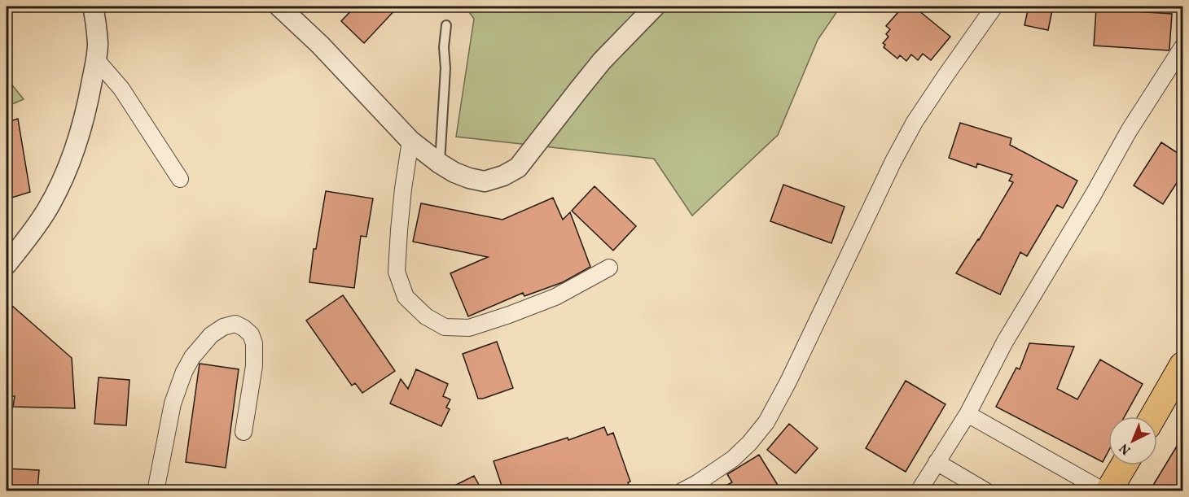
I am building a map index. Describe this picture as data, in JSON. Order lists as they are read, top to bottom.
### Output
{
  "north": "bottom left"
}
